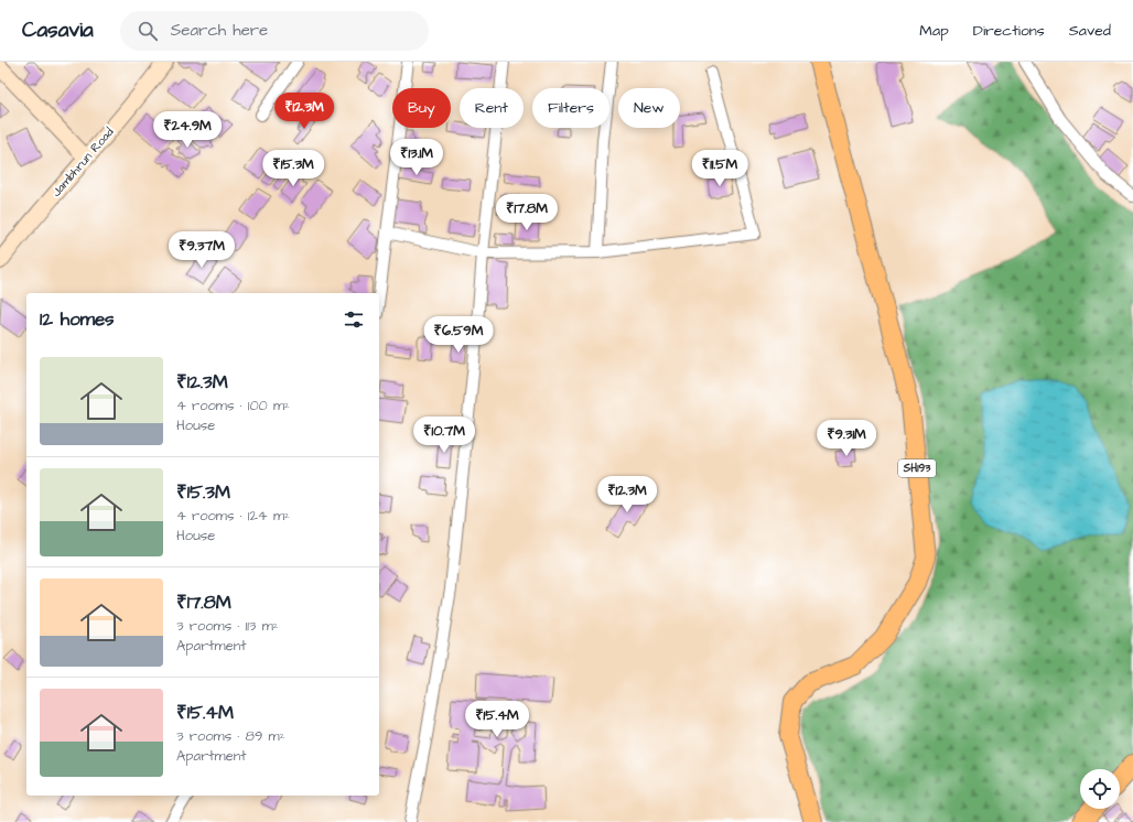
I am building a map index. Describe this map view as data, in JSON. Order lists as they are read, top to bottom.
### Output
{
  "streets": {
    "main road": ["SH193"],
    "street": ["Jambhrun Road"]
  },
  "page": {
    "header": "Casavia",
    "search": "Search here",
    "nav": ["Map", "Directions", "Saved"],
    "chip": [
      "Buy",
      "Rent",
      "Filters",
      "New"
    ],
    "price": [
      "₹12.3M",
      "₹24.9M",
      "₹13.1M",
      "₹15.3M",
      "₹11.5M",
      "₹17.8M",
      "₹9.37M",
      "₹6.59M",
      "₹10.7M",
      "₹9.31M",
      "₹12.3M",
      "₹15.4M"
    ],
    "heading": "12 homes",
    "list": [
      {
        "name": "₹12.3M",
        "note": "4 rooms · 100 m² · House"
      },
      {
        "name": "₹15.3M",
        "note": "4 rooms · 124 m² · House"
      },
      {
        "name": "₹17.8M",
        "note": "3 rooms · 113 m² · Apartment"
      },
      {
        "name": "₹15.4M",
        "note": "3 rooms · 89 m² · Apartment"
      }
    ]
  }
}
